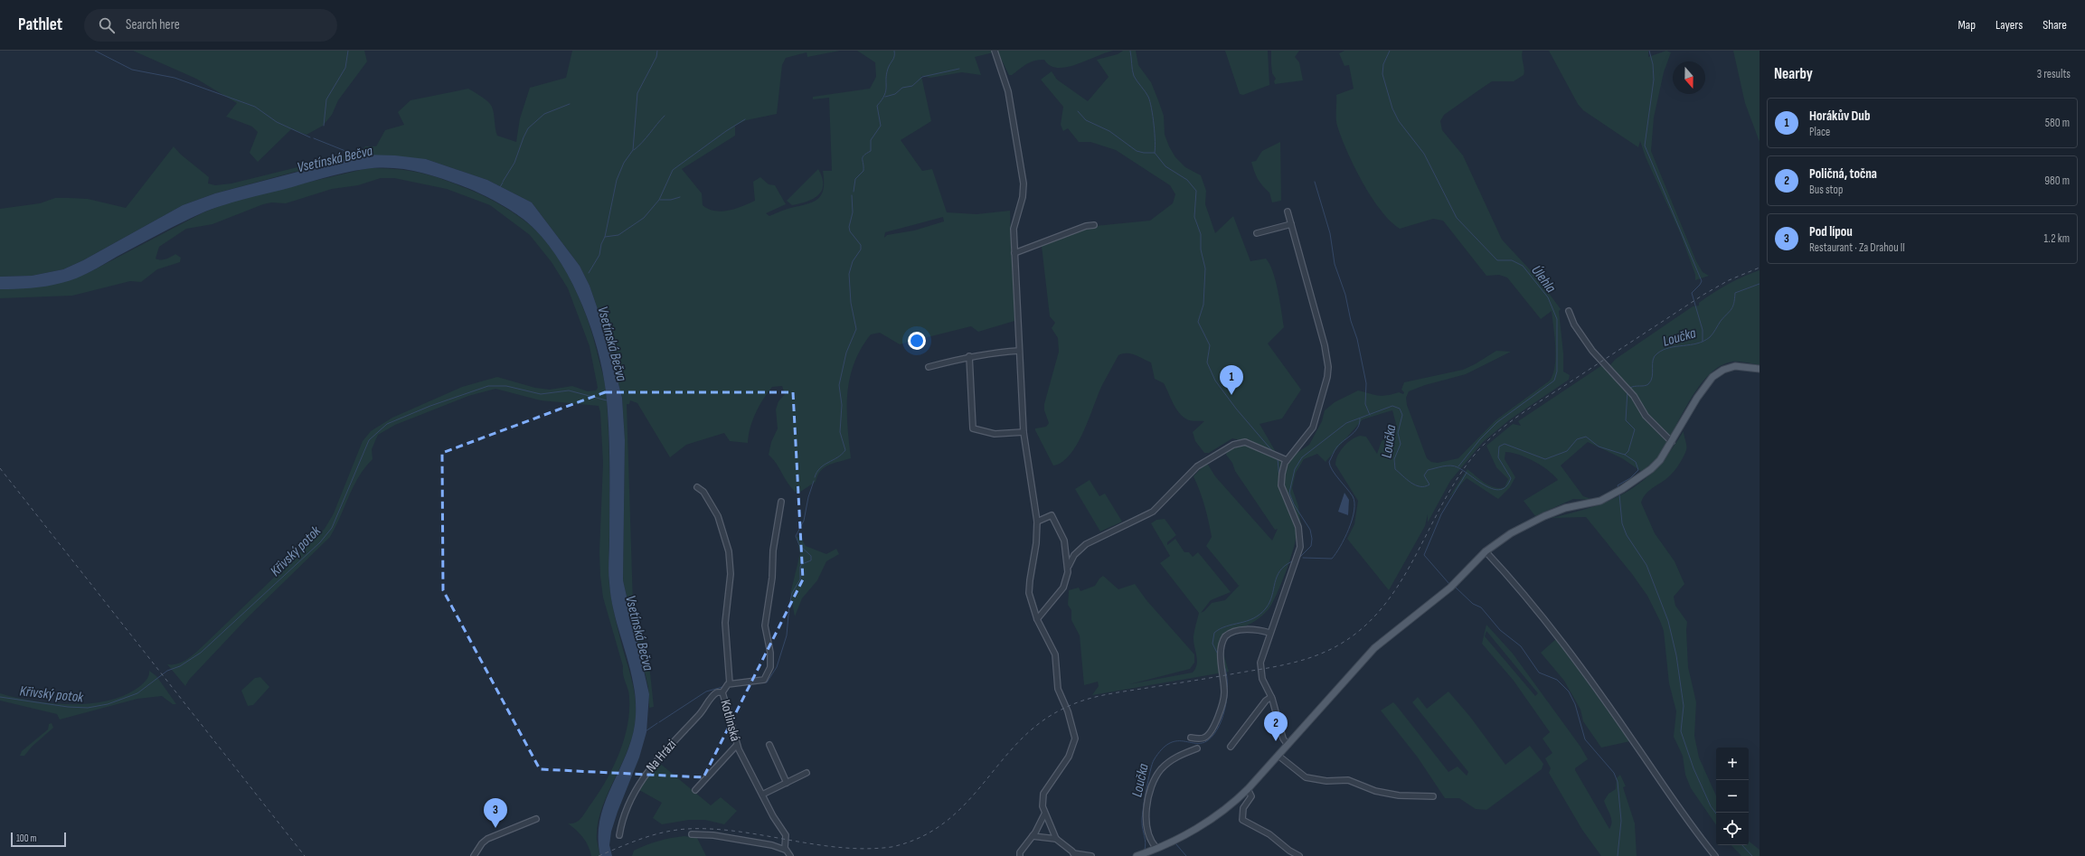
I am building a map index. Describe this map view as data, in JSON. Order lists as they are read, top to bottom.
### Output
{
  "streets": {
    "street": ["Kotlinská", "Na Hrázi"]
  },
  "crossings": [
    ["Kotlinská", "Na Hrázi"]
  ],
  "water": [
    "Vsetínská Bečva",
    "Úlehla",
    "Loučka",
    "Křivský potok"
  ],
  "scale_bar": "100 m",
  "north": "bottom",
  "page": {
    "header": "Pathlet",
    "search": "Search here",
    "nav": ["Map", "Layers", "Share"],
    "heading": ["Nearby", "3 results"],
    "list": [
      {
        "mark": "1",
        "name": "Horákův Dub",
        "note": "Place",
        "value": "580 m"
      },
      {
        "mark": "2",
        "name": "Poličná, točna",
        "note": "Bus stop",
        "value": "980 m"
      },
      {
        "mark": "3",
        "name": "Pod lípou",
        "note": "Restaurant · Za Drahou II",
        "value": "1.2 km"
      }
    ],
    "pins": ["1", "2", "3"],
    "map_buttons": ["+", "−"],
    "scale": "100 m"
  }
}
